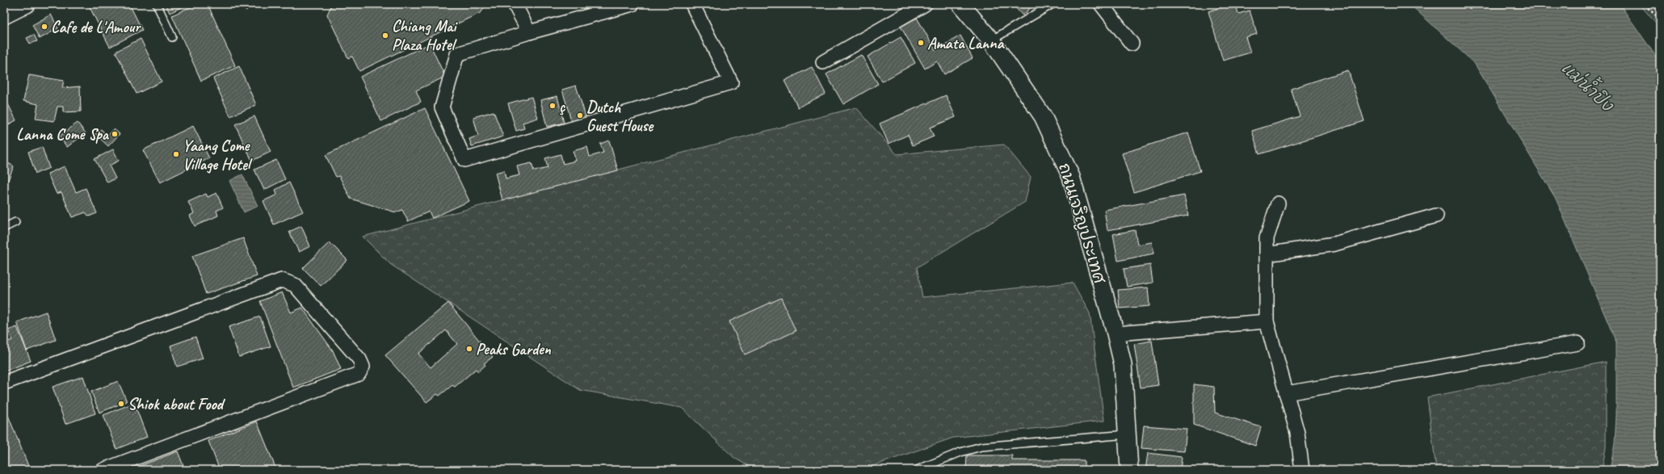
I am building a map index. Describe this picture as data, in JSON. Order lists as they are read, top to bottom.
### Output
{
  "streets": {
    "street": ["ถนนเจริญประเทศ"]
  },
  "water": ["แม่น้ำปิง"],
  "places": [
    "Cafe de L'Amour",
    "Chiang Mai Plaza Hotel",
    "Amata Lanna",
    "ç",
    "Dutch Guest House",
    "Lanna Come Spa",
    "Yaang Come Village Hotel",
    "Peaks Garden",
    "Shiok about Food"
  ]
}
